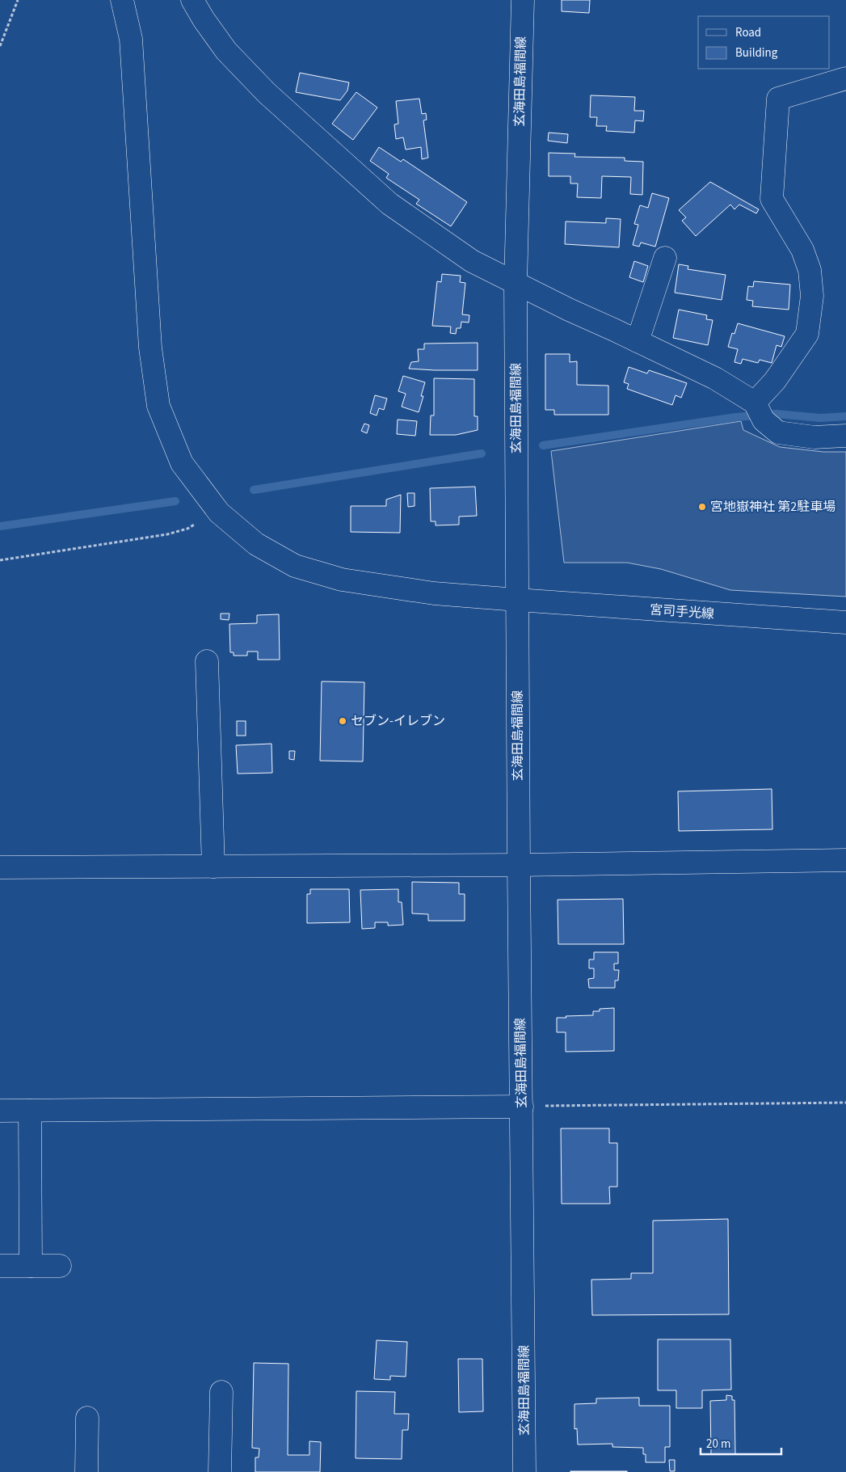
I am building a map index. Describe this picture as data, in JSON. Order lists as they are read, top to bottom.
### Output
{
  "streets": {
    "street": ["玄海田島福間線", "宮司手光線"]
  },
  "crossings": [
    ["玄海田島福間線", "宮司手光線"]
  ],
  "places": ["宮地嶽神社 第2駐車場", "セブン-イレブン"],
  "legend": ["Road", "Building"],
  "scale_bar": "20 m"
}
